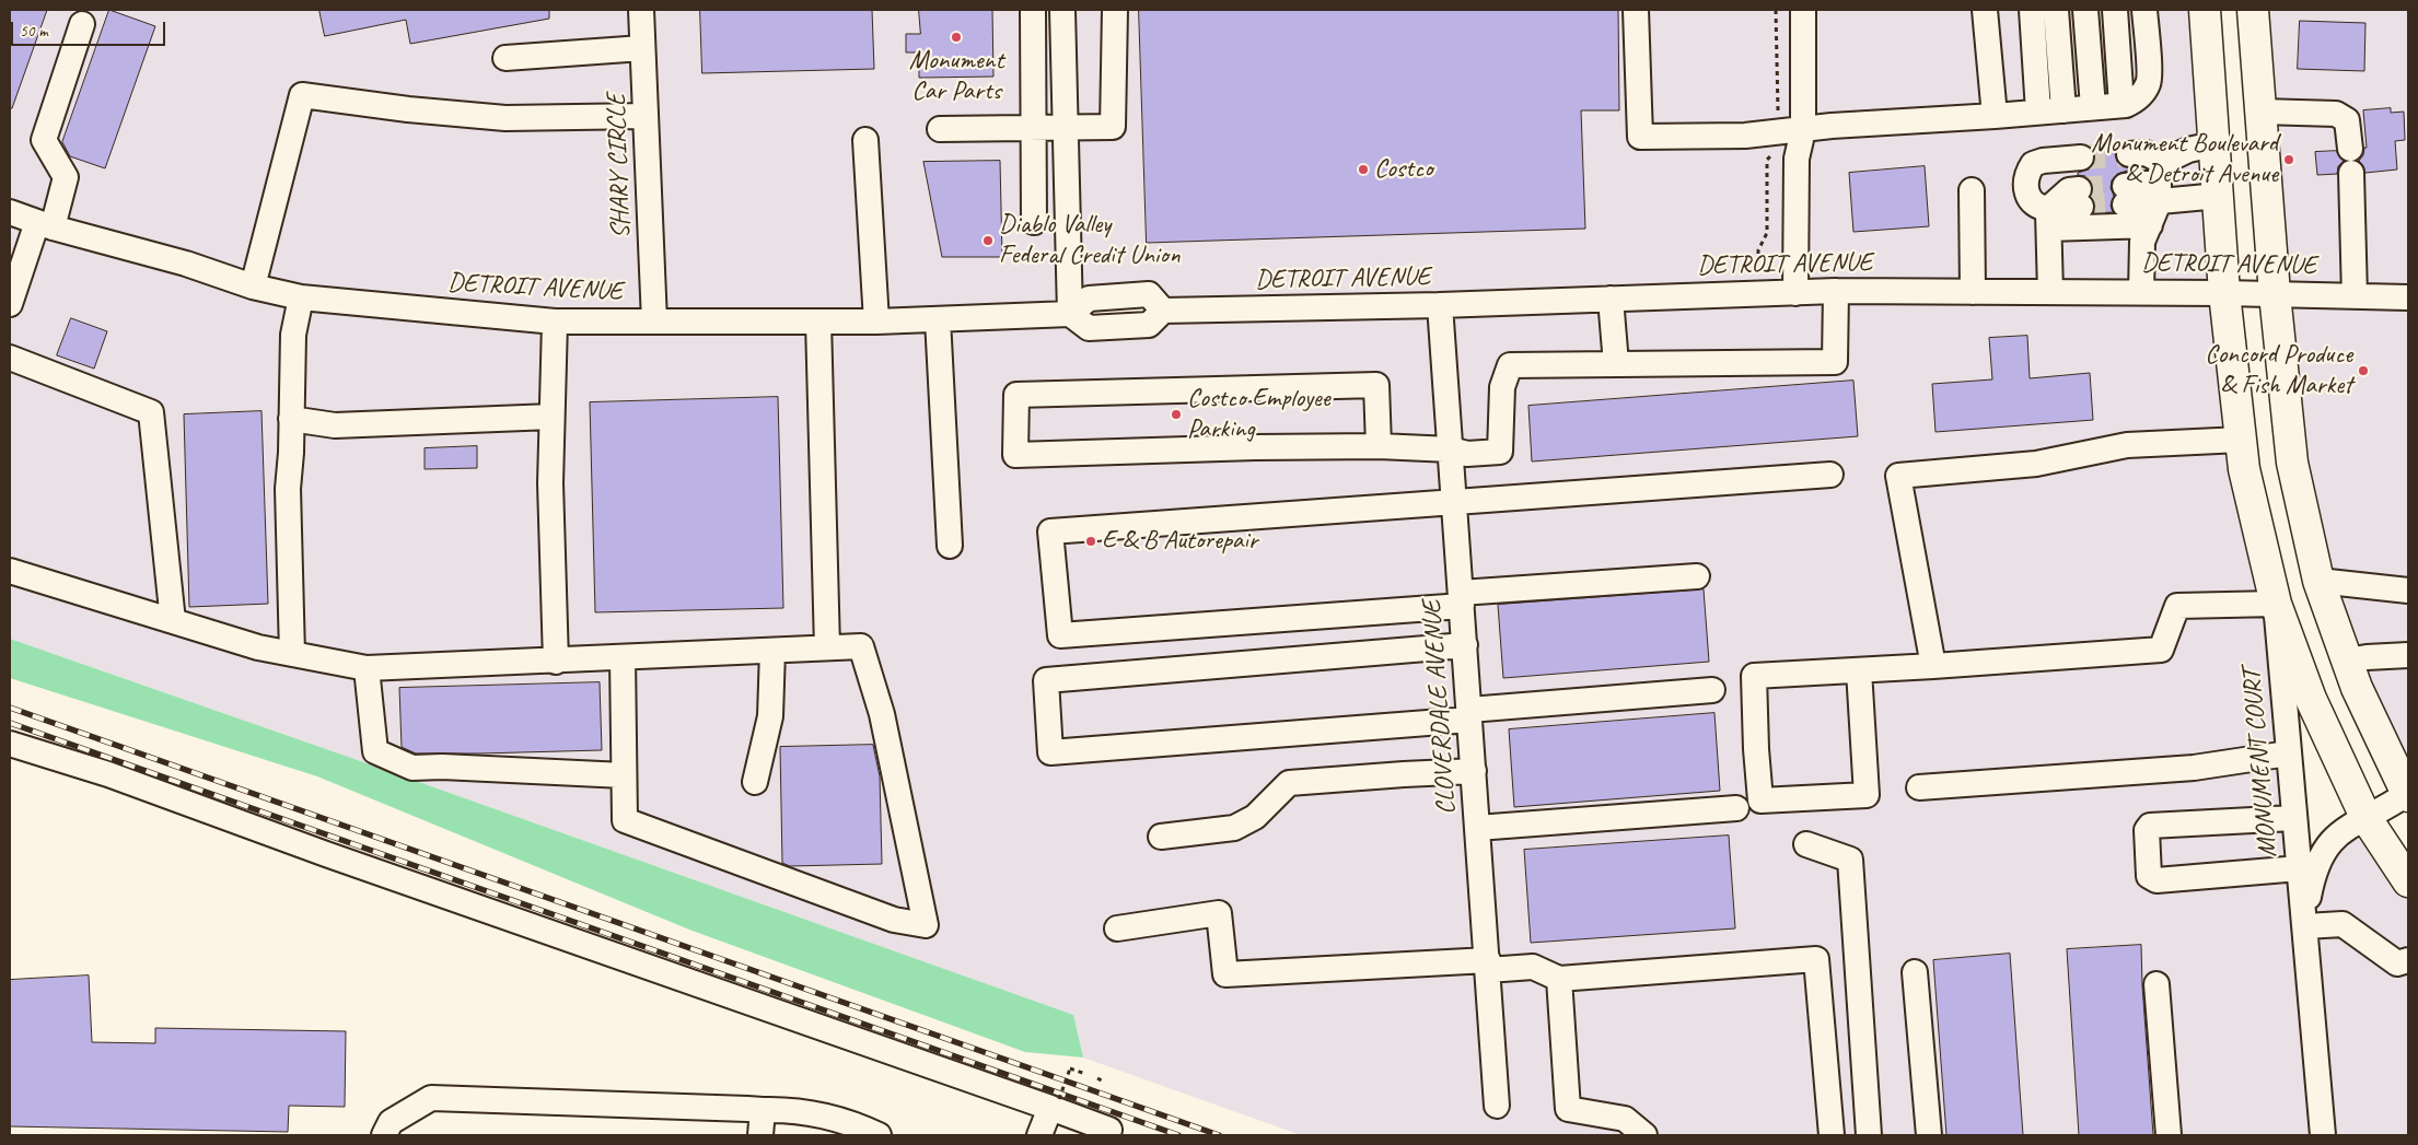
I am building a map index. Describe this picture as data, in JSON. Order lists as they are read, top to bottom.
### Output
{
  "streets": {
    "street": [
      "SHARY CIRCLE",
      "DETROIT AVENUE",
      "CLOVERDALE AVENUE",
      "MONUMENT COURT"
    ]
  },
  "crossings": [
    ["SHARY CIRCLE", "DETROIT AVENUE"],
    ["DETROIT AVENUE", "CLOVERDALE AVENUE"]
  ],
  "places": [
    "Monument Car Parts",
    "Monument Boulevard & Detroit Avenue",
    "Costco",
    "Diablo Valley Federal Credit Union",
    "Concord Produce & Fish Market",
    "Costco Employee Parking",
    "E & B Autorepair"
  ],
  "scale_bar": "50 m"
}
